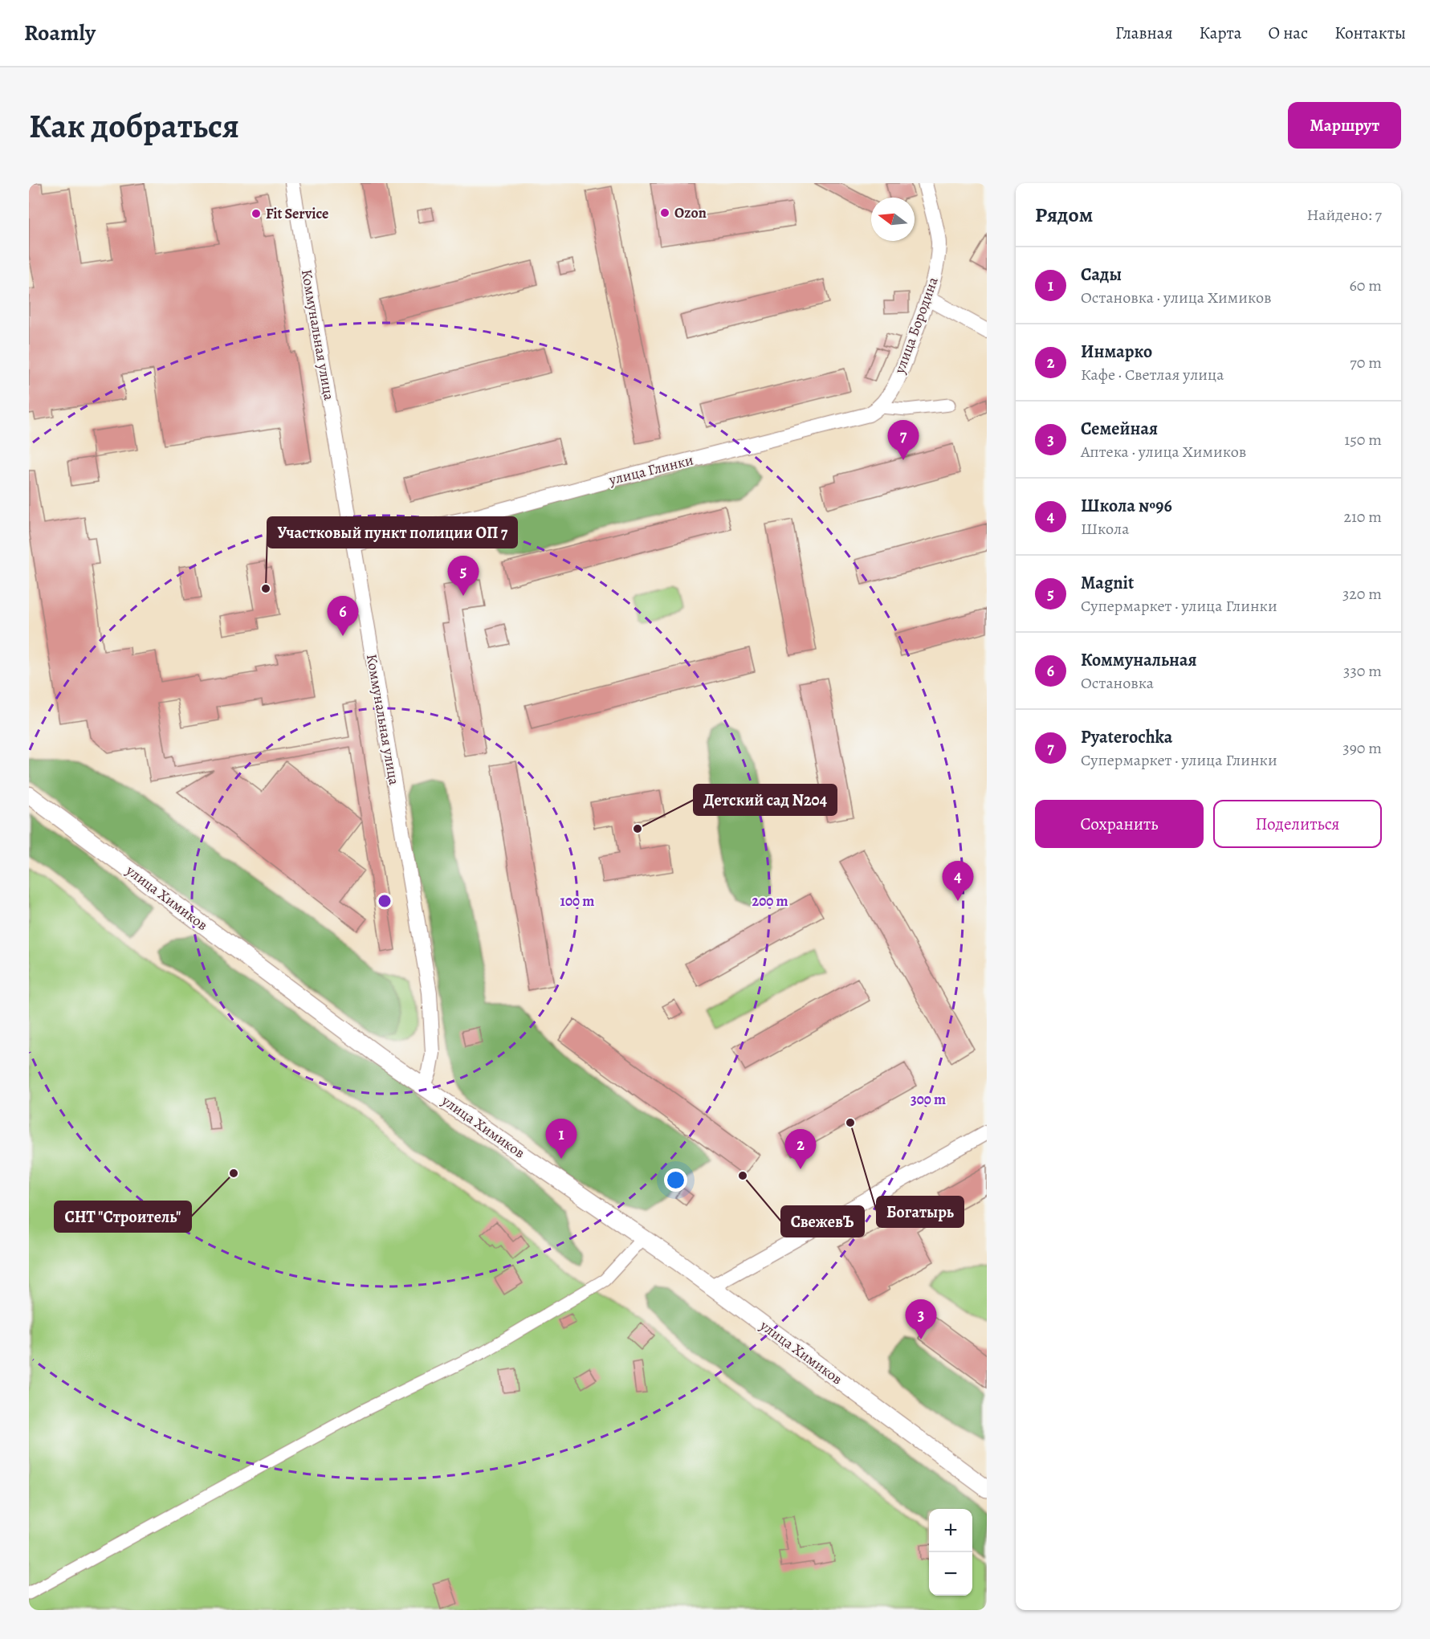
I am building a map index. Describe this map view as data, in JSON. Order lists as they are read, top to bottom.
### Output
{
  "streets": {
    "main road": ["улица Химиков"],
    "street": ["улица Бородина", "Коммунальная улица", "улица Глинки"]
  },
  "crossings": [
    ["улица Бородина", "улица Глинки"],
    ["Коммунальная улица", "улица Глинки"],
    ["Коммунальная улица", "улица Химиков"]
  ],
  "places": [
    "Ozon",
    "Fit Service",
    "Участковый пункт полиции ОП 7",
    "Детский сад N204",
    "Богатырь",
    "СНТ \"Строитель\"",
    "СвежевЪ"
  ],
  "north": "left",
  "page": {
    "header": "Roamly",
    "nav": [
      "Главная",
      "Карта",
      "О нас",
      "Контакты"
    ],
    "buttons": [
      "Маршрут",
      ["Сохранить", "Поделиться"]
    ],
    "title": "Как добраться",
    "heading": ["Рядом", "Найдено: 7"],
    "list": [
      {
        "mark": "1",
        "name": "Сады",
        "note": "Остановка · улица Химиков",
        "value": "60 m"
      },
      {
        "mark": "2",
        "name": "Инмарко",
        "note": "Кафе · Светлая улица",
        "value": "70 m"
      },
      {
        "mark": "3",
        "name": "Семейная",
        "note": "Аптека · улица Химиков",
        "value": "150 m"
      },
      {
        "mark": "4",
        "name": "Школа №96",
        "note": "Школа",
        "value": "210 m"
      },
      {
        "mark": "5",
        "name": "Magnit",
        "note": "Супермаркет · улица Глинки",
        "value": "320 m"
      },
      {
        "mark": "6",
        "name": "Коммунальная",
        "note": "Остановка",
        "value": "330 m"
      },
      {
        "mark": "7",
        "name": "Pyaterochka",
        "note": "Супермаркет · улица Глинки",
        "value": "390 m"
      }
    ],
    "pins": [
      "7",
      "5",
      "6",
      "4",
      "1",
      "2",
      "3"
    ],
    "map_buttons": ["+", "−"]
  },
  "rings": ["100 m", "200 m", "300 m"]
}
